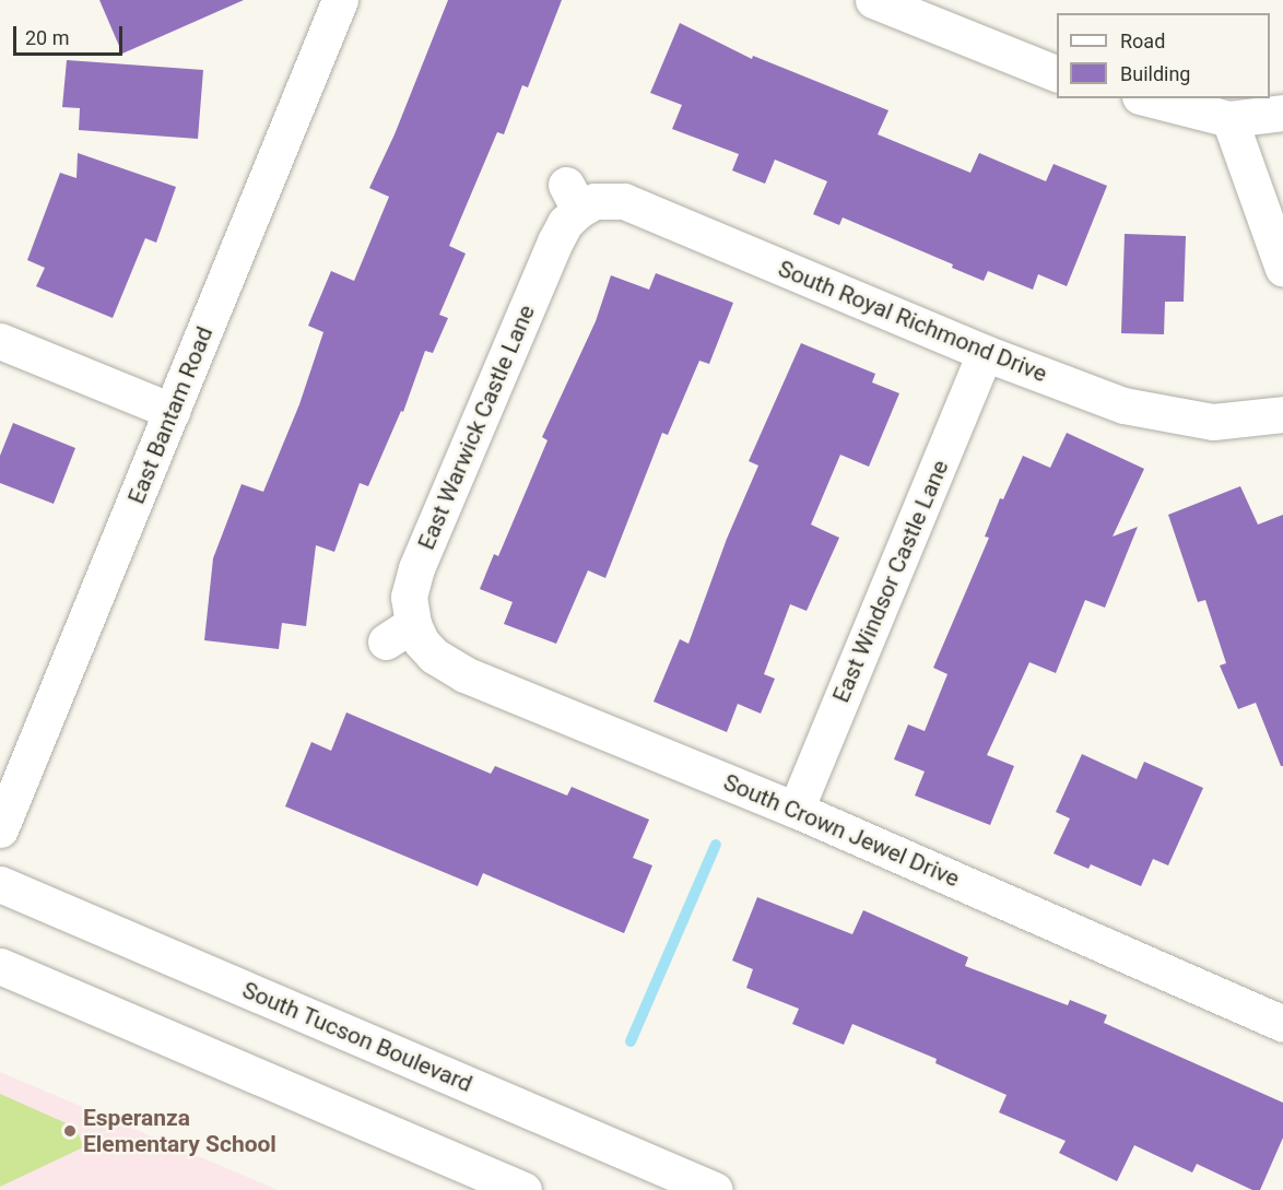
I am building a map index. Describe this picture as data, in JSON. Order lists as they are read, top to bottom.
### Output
{
  "streets": {
    "street": [
      "South Royal Richmond Drive",
      "East Bantam Road",
      "East Warwick Castle Lane",
      "East Windsor Castle Lane",
      "South Crown Jewel Drive",
      "South Tucson Boulevard"
    ]
  },
  "crossings": [
    ["South Royal Richmond Drive", "East Warwick Castle Lane"],
    ["South Royal Richmond Drive", "East Windsor Castle Lane"],
    ["East Warwick Castle Lane", "South Crown Jewel Drive"],
    ["East Windsor Castle Lane", "South Crown Jewel Drive"]
  ],
  "places": ["Esperanza Elementary School"],
  "legend": ["Road", "Building"],
  "scale_bar": "20 m"
}
